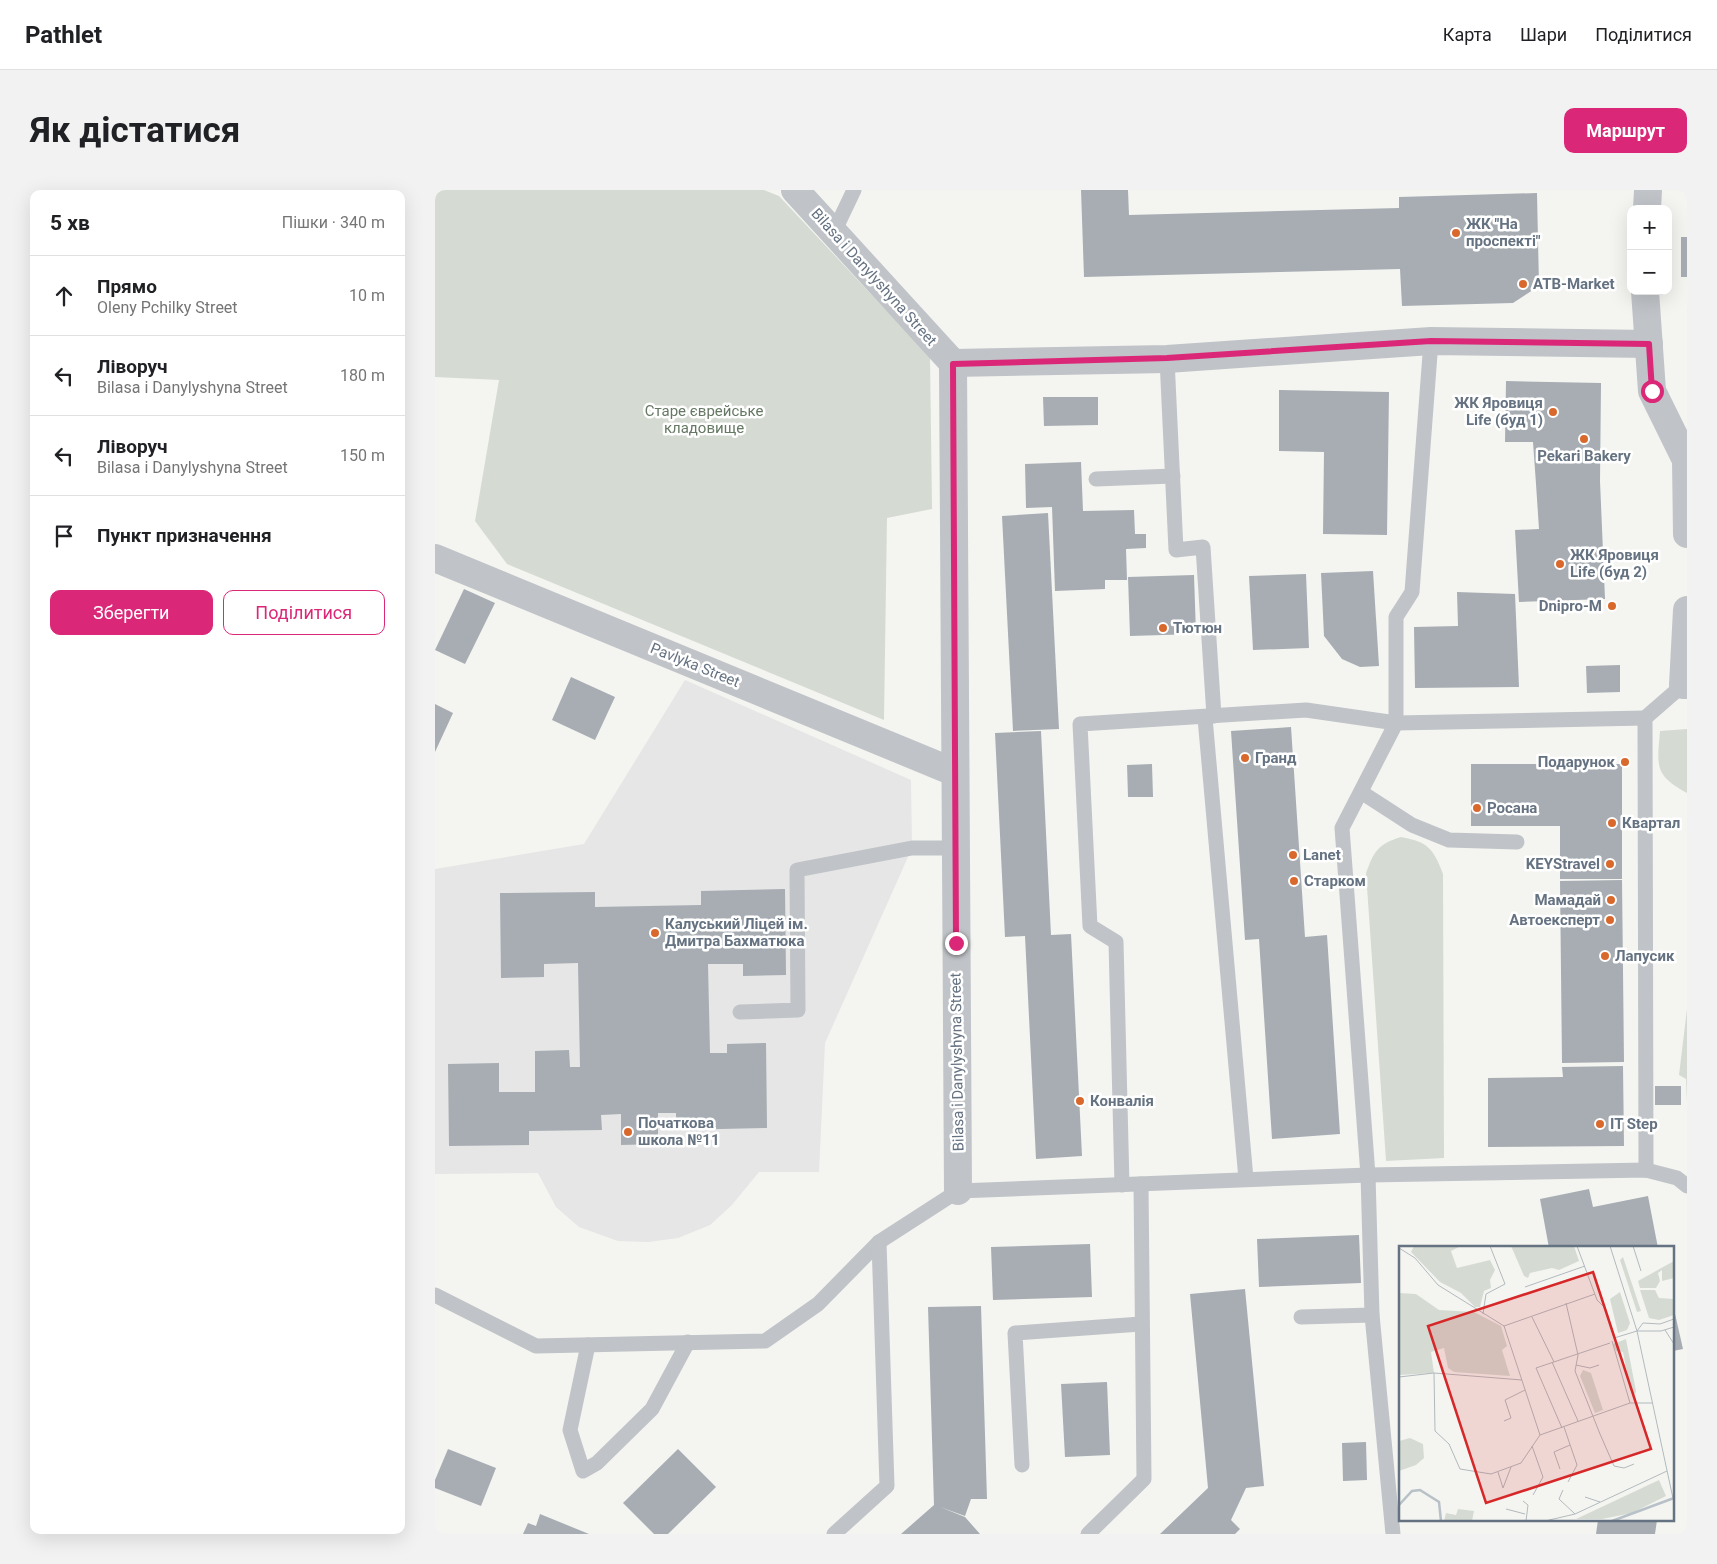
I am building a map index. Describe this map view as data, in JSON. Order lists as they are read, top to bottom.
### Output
{
  "streets": {
    "street": ["Bilasa i Danylyshyna Street", "Pavlyka Street"]
  },
  "crossings": [
    ["Bilasa i Danylyshyna Street", "Pavlyka Street"]
  ],
  "parks": ["Старе єврейське кладовище"],
  "places": [
    "ЖК \"На проспекті\"",
    "ATB-Market",
    "ЖК Яровиця Life (буд 1)",
    "Pekari Bakery",
    "ЖК Яровиця Life (буд 2)",
    "Dnipro-M",
    "Тютюн",
    "Гранд",
    "Подарунок",
    "Росана",
    "Квартал",
    "Lanet",
    "KEYStravel",
    "Старком",
    "Мамадай",
    "Автоексперт",
    "Калуський Ліцей ім. Дмитра Бахматюка",
    "Лапусик",
    "Конвалія",
    "IT Step",
    "Початкова школа №11"
  ],
  "page": {
    "header": "Pathlet",
    "nav": ["Карта", "Шари", "Поділитися"],
    "buttons": [
      "Маршрут",
      ["Зберегти", "Поділитися"]
    ],
    "title": "Як дістатися",
    "heading": ["5 хв", "Пішки · 340 m"],
    "map_buttons": ["+", "−"],
    "list": [
      ["Прямо", "Oleny Pchilky Street", "10 m"],
      ["Ліворуч", "Bilasa i Danylyshyna Street", "180 m"],
      ["Ліворуч", "Bilasa i Danylyshyna Street", "150 m"],
      "Пункт призначення"
    ]
  }
}
